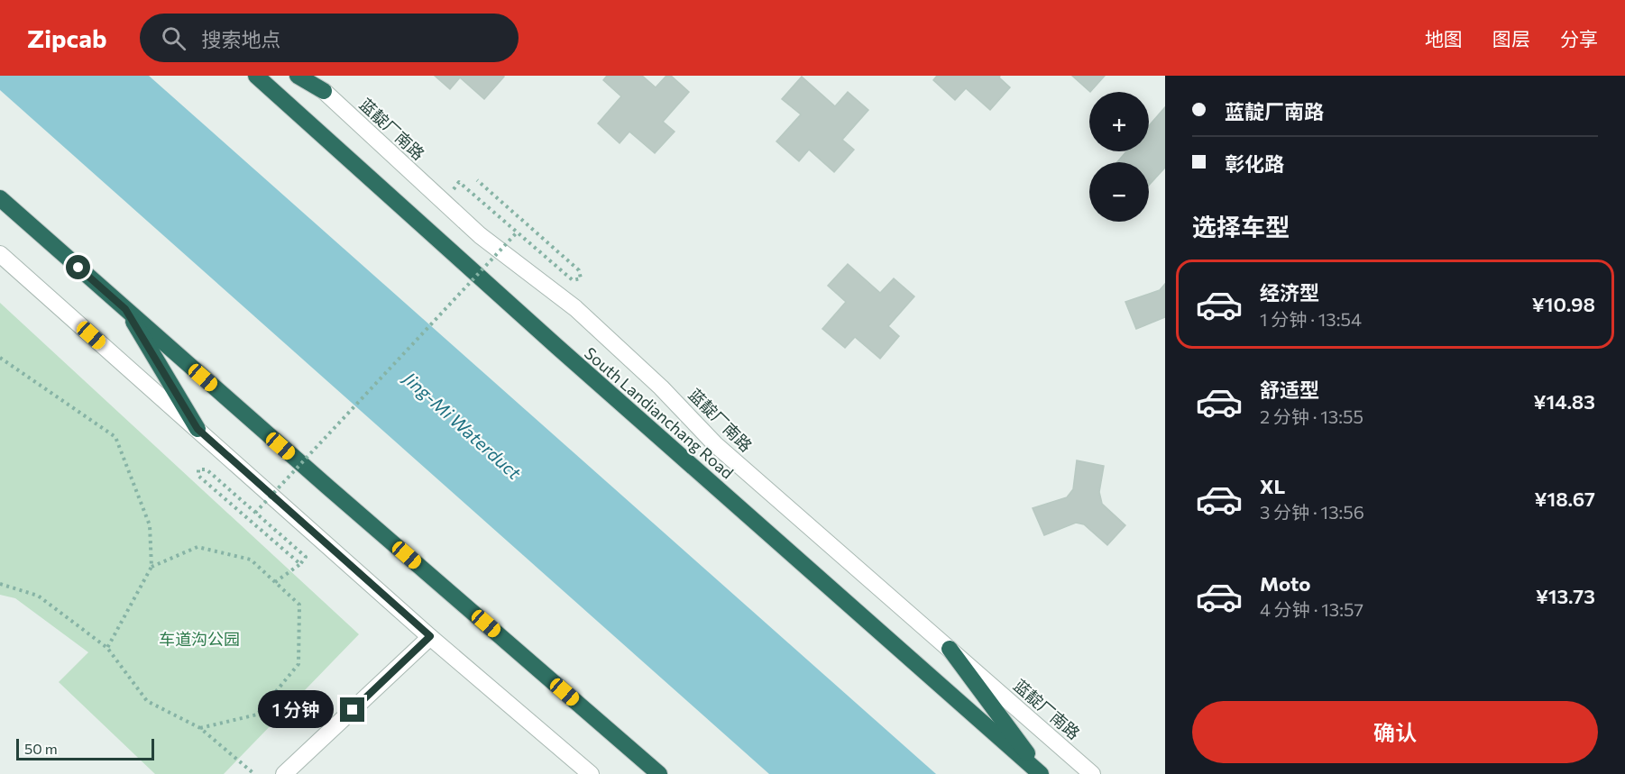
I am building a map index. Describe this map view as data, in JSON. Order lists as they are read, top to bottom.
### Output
{
  "streets": {
    "highway": ["South Landianchang Road"],
    "street": ["蓝靛厂南路"]
  },
  "water": ["Jing-Mi Waterduct"],
  "parks": ["车道沟公园"],
  "scale_bar": "50 m",
  "page": {
    "header": "Zipcab",
    "search": "搜索地点",
    "nav": ["地图", "图层", "分享"],
    "banner": ["蓝靛厂南路", "彰化路"],
    "map_buttons": ["+", "−"],
    "heading": "选择车型",
    "list": [
      {
        "name": "经济型",
        "note": "1 分钟 · 13:54",
        "value": "¥10.98"
      },
      {
        "name": "舒适型",
        "note": "2 分钟 · 13:55",
        "value": "¥14.83"
      },
      {
        "name": "XL",
        "note": "3 分钟 · 13:56",
        "value": "¥18.67"
      },
      {
        "name": "Moto",
        "note": "4 分钟 · 13:57",
        "value": "¥13.73"
      }
    ],
    "bubble": "1 分钟",
    "buttons": "确认",
    "scale": "50 m"
  }
}
